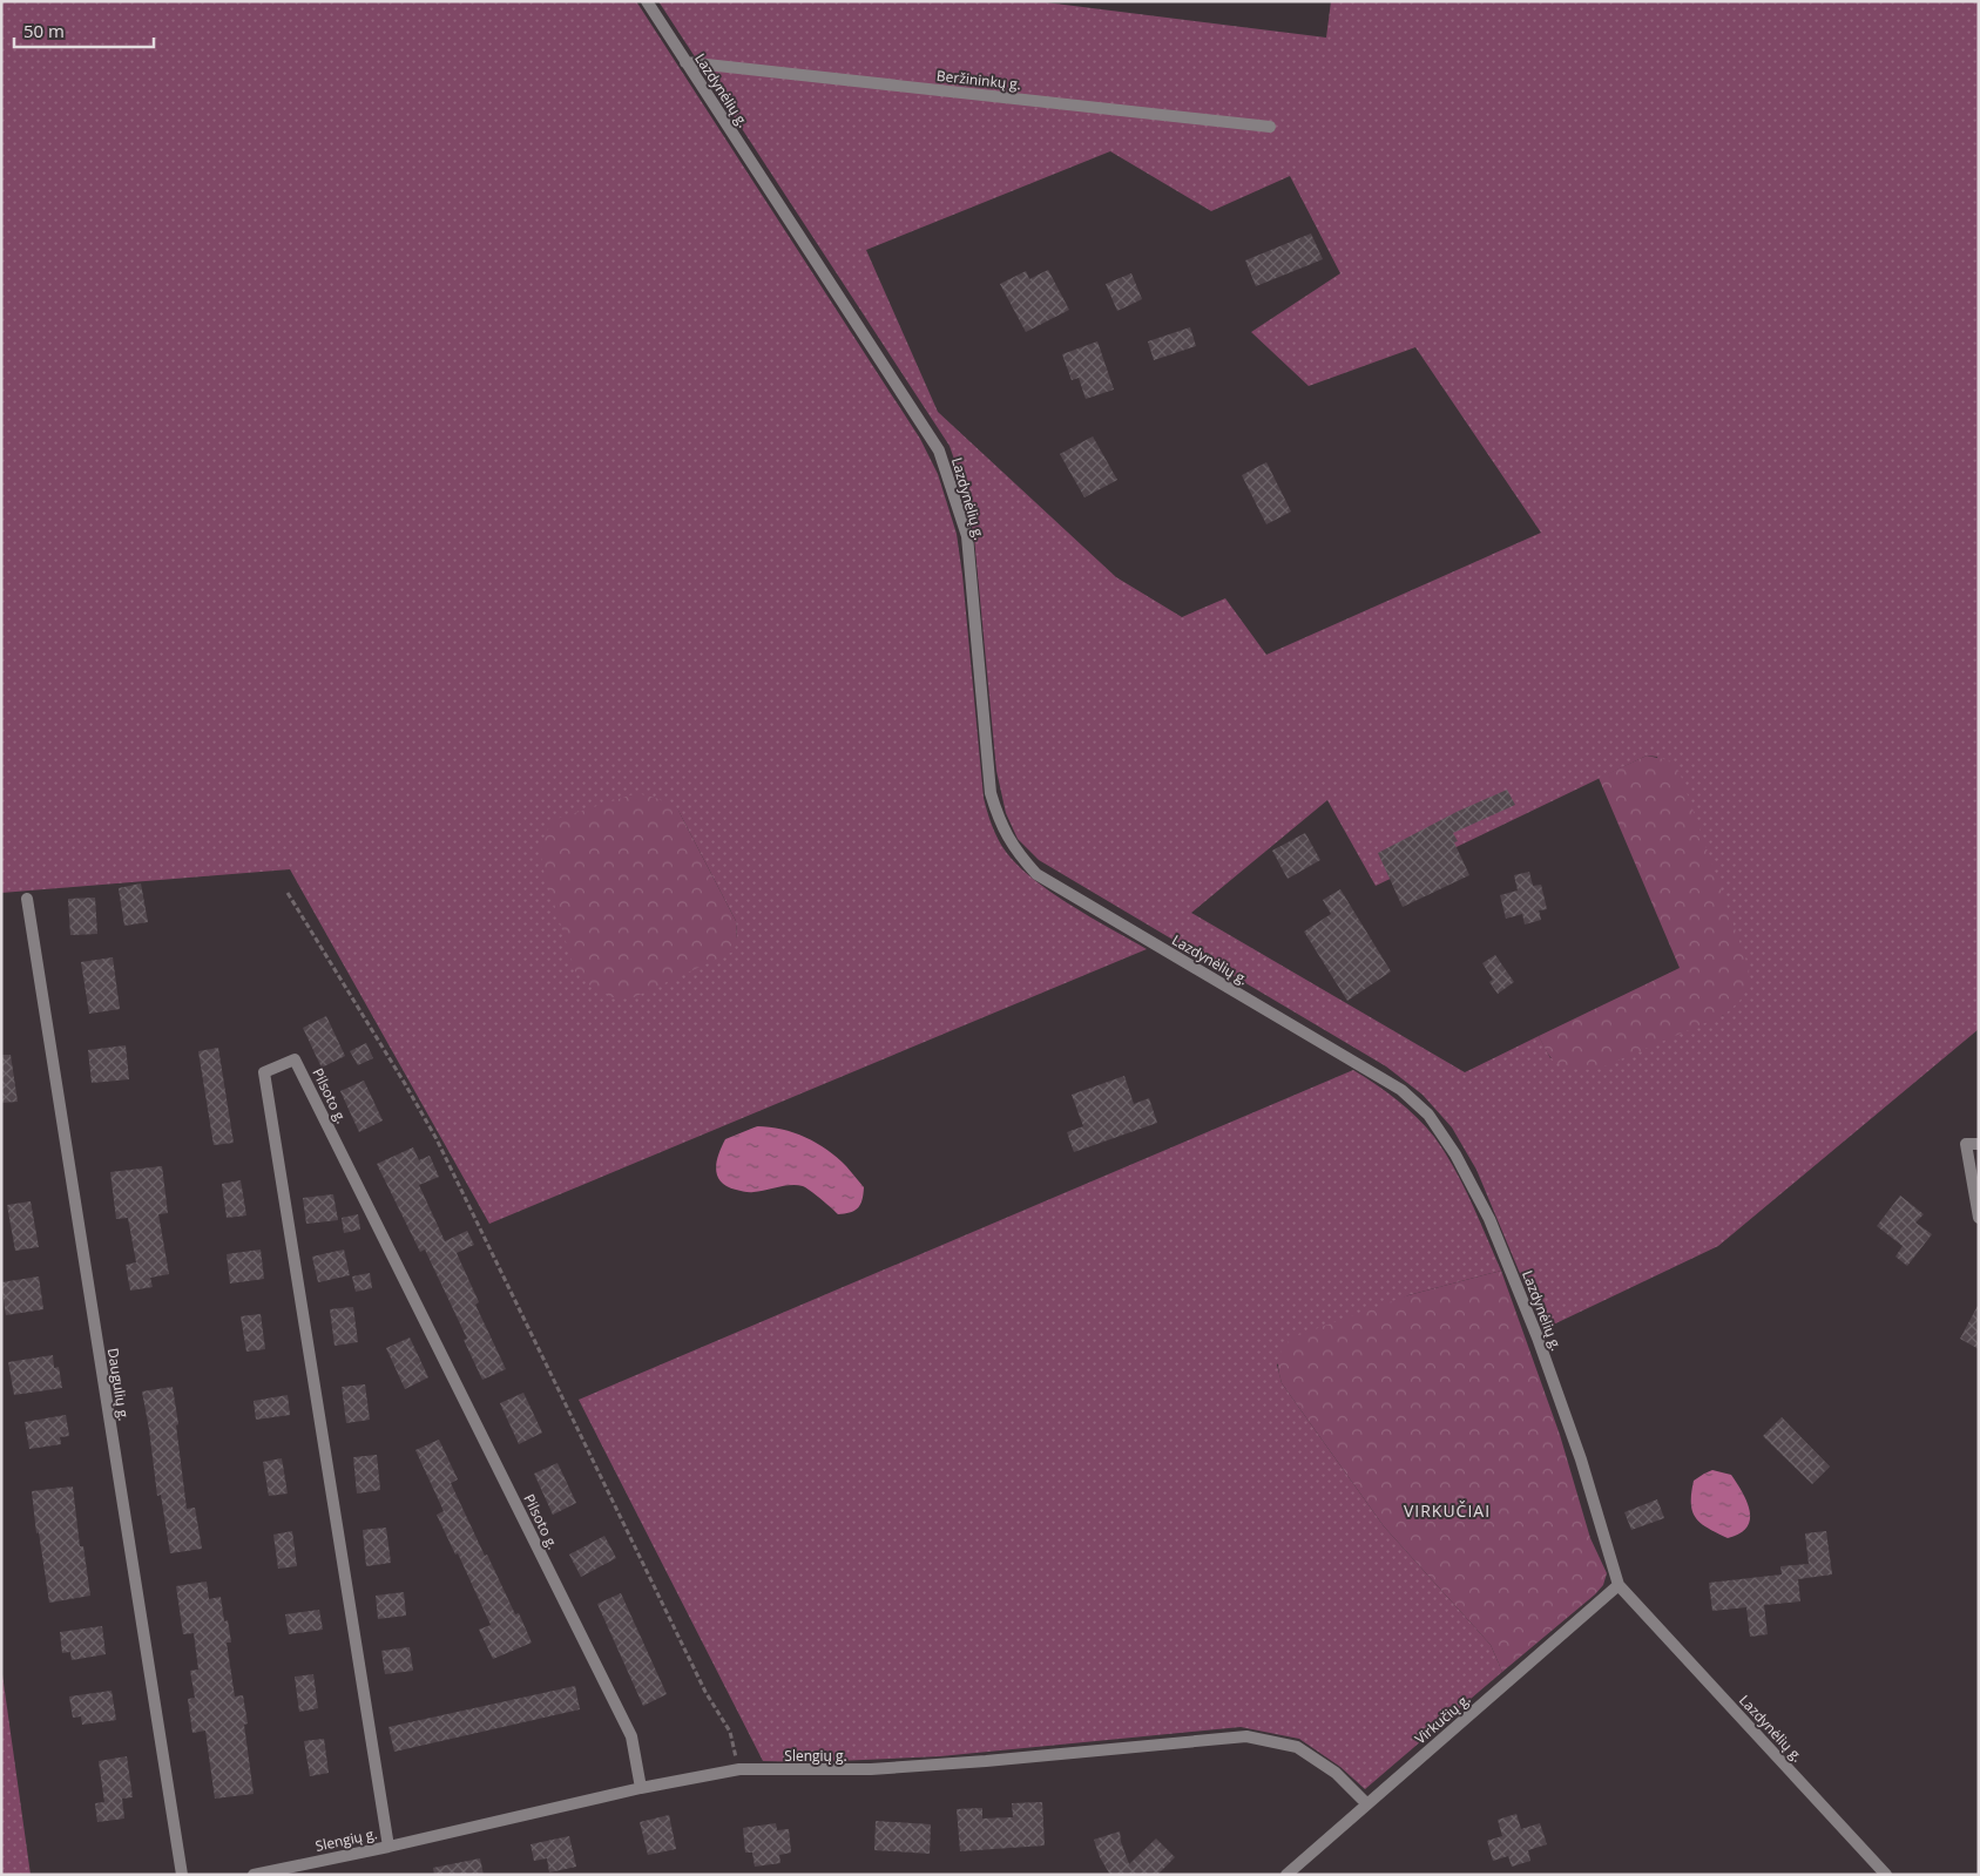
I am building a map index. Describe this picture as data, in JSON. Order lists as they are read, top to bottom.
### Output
{
  "streets": {
    "street": [
      "Beržininkų g.",
      "Lazdynėlių g.",
      "Pilsoto g.",
      "Daugulių g.",
      "Virkučių g.",
      "Slengių g."
    ]
  },
  "crossings": [
    ["Beržininkų g.", "Lazdynėlių g."],
    ["Lazdynėlių g.", "Virkučių g."],
    ["Pilsoto g.", "Slengių g."],
    ["Virkučių g.", "Slengių g."]
  ],
  "districts": ["VIRKUČIAI"],
  "scale_bar": "50 m"
}
